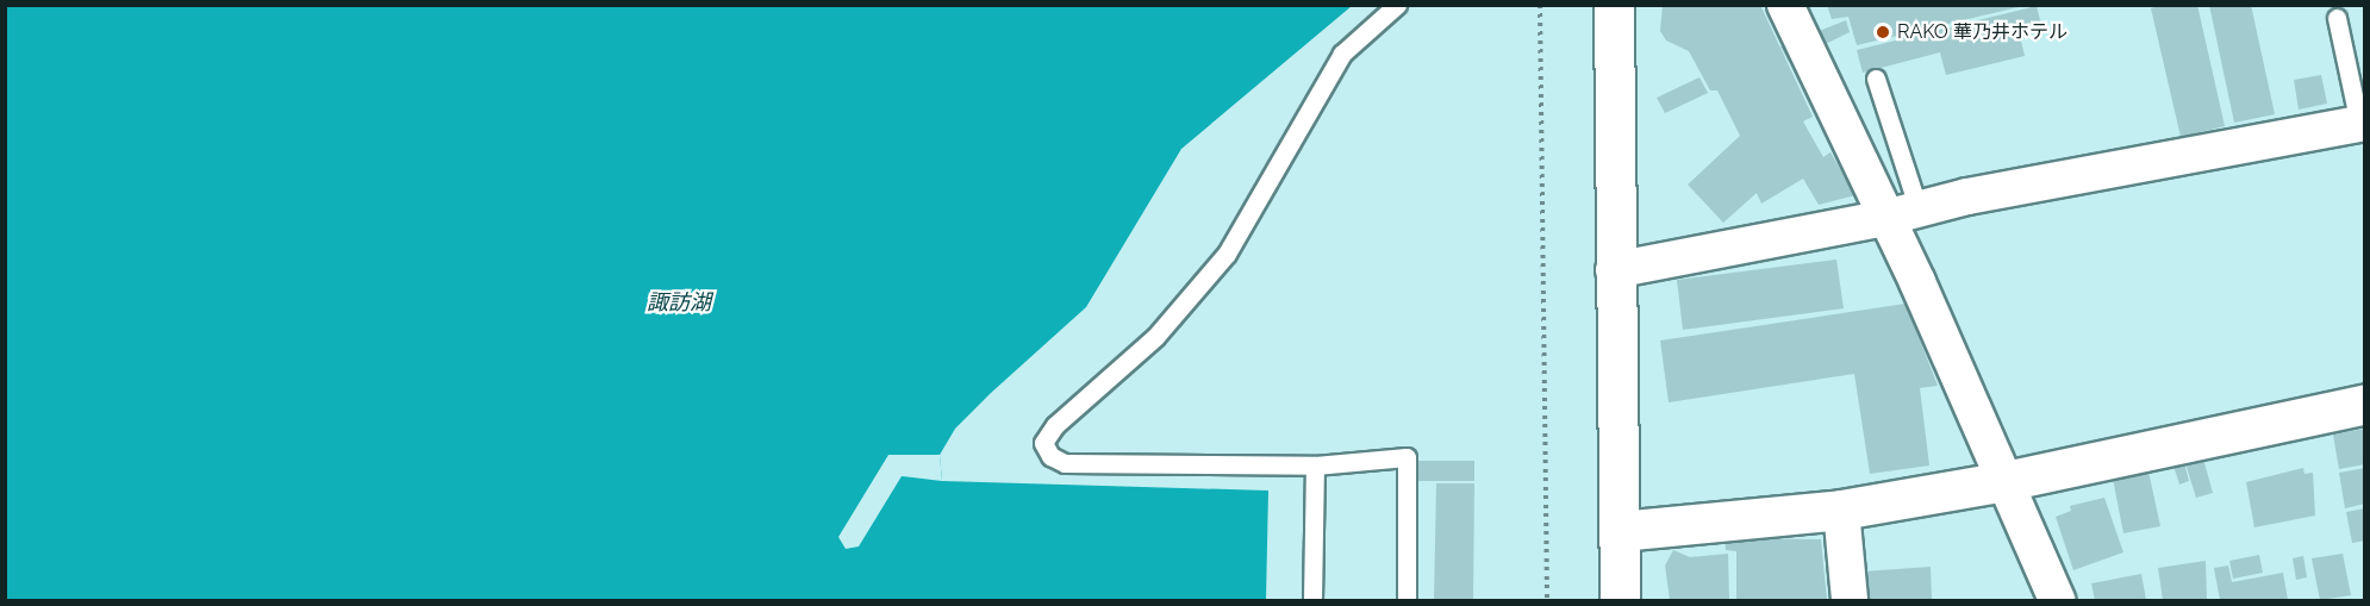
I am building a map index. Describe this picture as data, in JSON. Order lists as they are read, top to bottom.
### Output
{
  "water": ["諏訪湖"],
  "places": ["RAKO 華乃井ホテル"]
}
